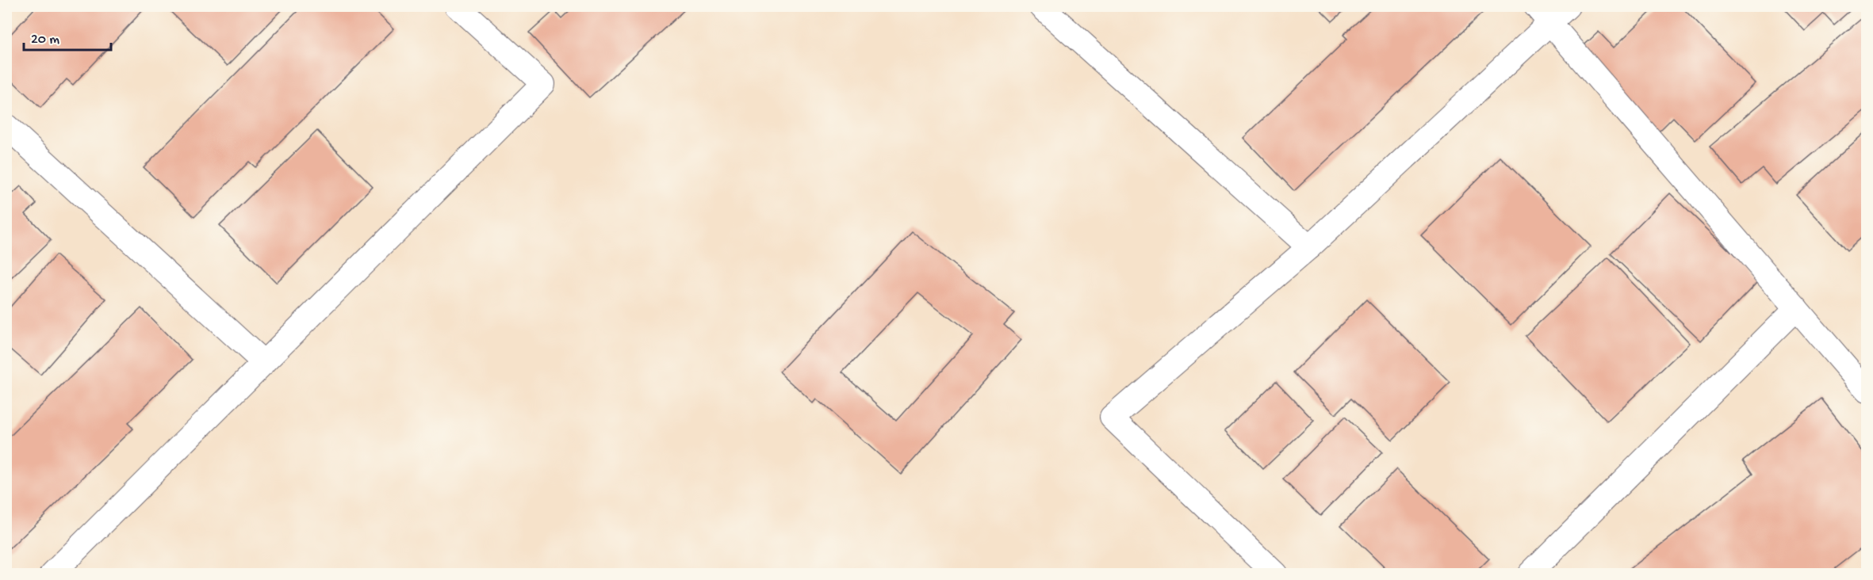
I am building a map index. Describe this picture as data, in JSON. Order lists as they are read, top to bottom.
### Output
{
  "scale_bar": "20 m"
}
